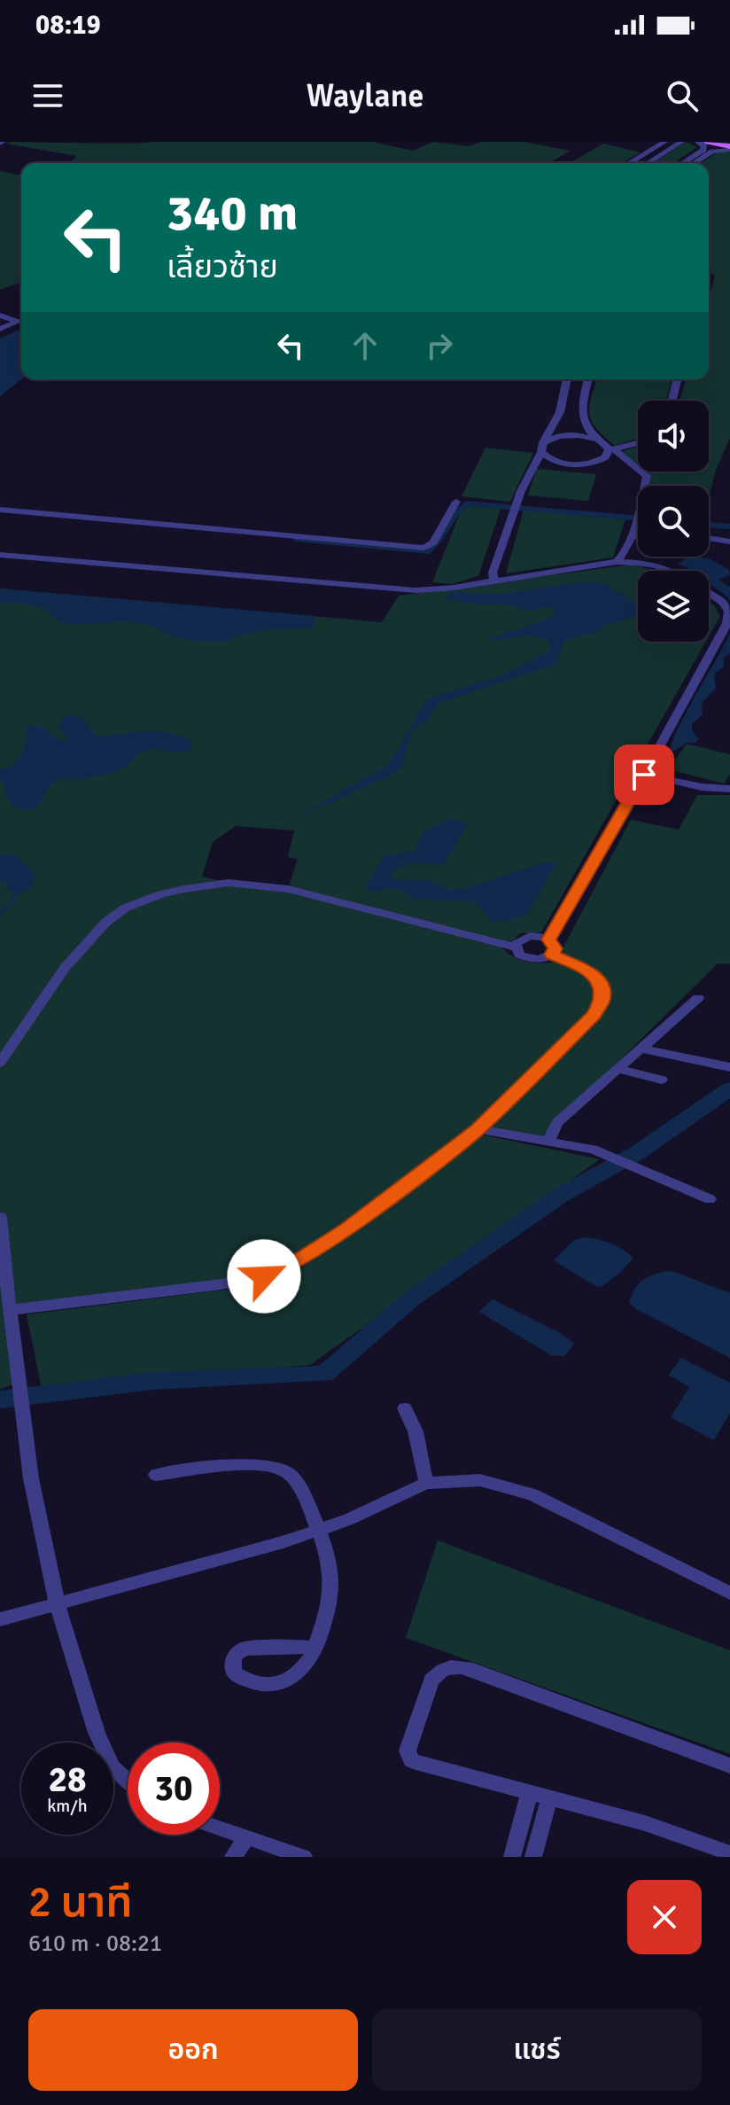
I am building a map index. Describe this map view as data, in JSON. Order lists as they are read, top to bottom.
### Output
{
  "page": {
    "status": "08:19",
    "header": "Waylane",
    "turn": ["340 m", "เลี้ยวซ้าย"],
    "speed": "28 km/h",
    "limit": "30",
    "heading": ["2 นาที", "610 m · 08:21"],
    "buttons": ["ออก", "แชร์"]
  }
}
